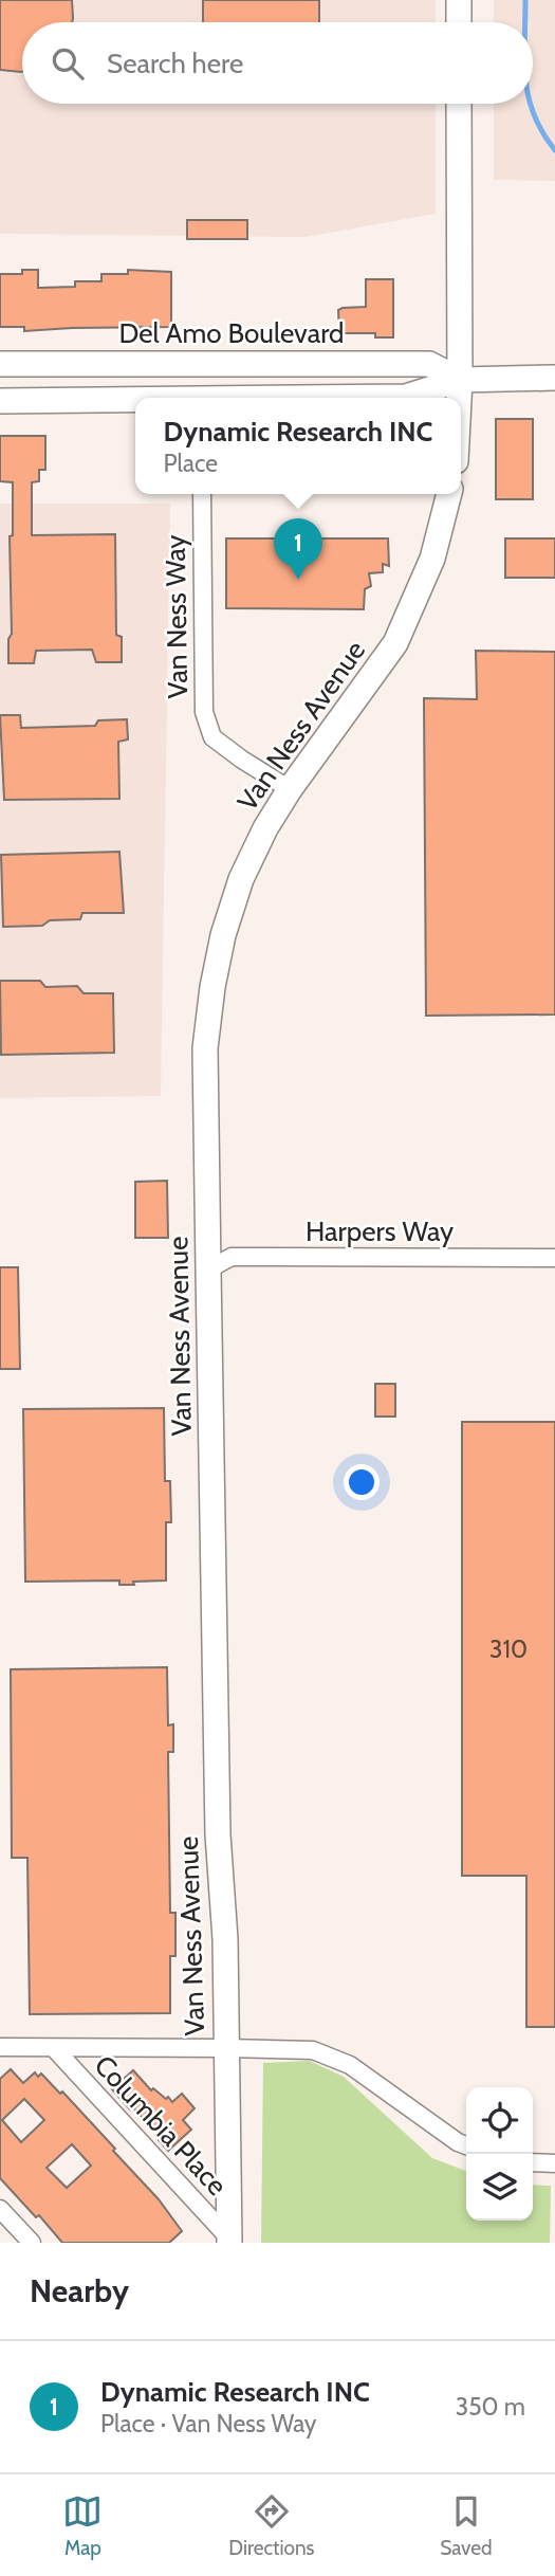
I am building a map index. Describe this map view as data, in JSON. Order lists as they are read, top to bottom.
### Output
{
  "streets": {
    "main road": ["Del Amo Boulevard", "Van Ness Avenue"],
    "street": ["Van Ness Way", "Harpers Way", "Columbia Place"]
  },
  "crossings": [
    ["Van Ness Way", "Van Ness Avenue"],
    ["Van Ness Avenue", "Harpers Way"],
    ["Van Ness Avenue", "Columbia Place"]
  ],
  "house_numbers": ["310"],
  "page": {
    "search": "Search here",
    "popup": ["Dynamic Research INC", "Place"],
    "pins": "1",
    "heading": "Nearby",
    "list": [
      {
        "mark": "1",
        "name": "Dynamic Research INC",
        "note": "Place · Van Ness Way",
        "value": "350 m"
      }
    ],
    "nav": ["Map", "Directions", "Saved"]
  }
}
